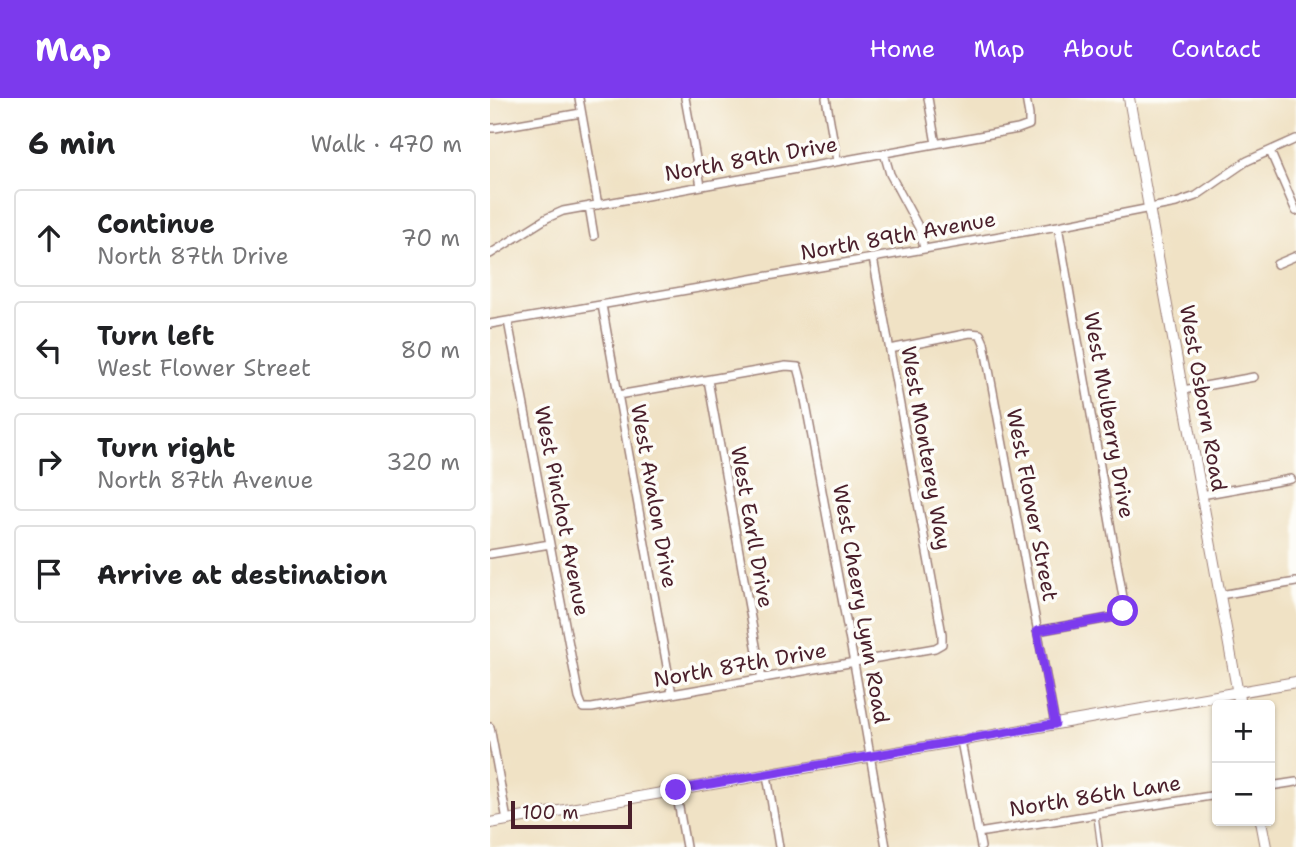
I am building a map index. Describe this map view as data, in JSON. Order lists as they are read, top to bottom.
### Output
{
  "streets": {
    "street": [
      "North 89th Drive",
      "North 89th Avenue",
      "West Osborn Road",
      "West Mulberry Drive",
      "West Monterey Way",
      "West Avalon Drive",
      "West Flower Street",
      "West Pinchot Avenue",
      "West Earll Drive",
      "West Cheery Lynn Road",
      "North 87th Drive",
      "North 86th Lane"
    ]
  },
  "crossings": [
    ["North 89th Avenue", "West Osborn Road"],
    ["North 89th Avenue", "West Mulberry Drive"],
    ["North 89th Avenue", "West Monterey Way"],
    ["North 89th Avenue", "West Avalon Drive"],
    ["North 89th Avenue", "West Pinchot Avenue"],
    ["West Mulberry Drive", "West Flower Street"],
    ["West Monterey Way", "West Flower Street"],
    ["West Monterey Way", "North 87th Drive"],
    ["West Avalon Drive", "North 87th Drive"],
    ["West Pinchot Avenue", "North 87th Drive"],
    ["West Earll Drive", "West Cheery Lynn Road"],
    ["West Earll Drive", "North 87th Drive"],
    ["West Cheery Lynn Road", "North 87th Drive"]
  ],
  "scale_bar": "100 m",
  "page": {
    "header": "Map",
    "nav": [
      "Home",
      "Map",
      "About",
      "Contact"
    ],
    "heading": ["6 min", "Walk · 470 m"],
    "list": [
      ["Continue", "North 87th Drive", "70 m"],
      ["Turn left", "West Flower Street", "80 m"],
      ["Turn right", "North 87th Avenue", "320 m"],
      "Arrive at destination"
    ],
    "map_buttons": ["+", "−"],
    "scale": "100 m"
  }
}
